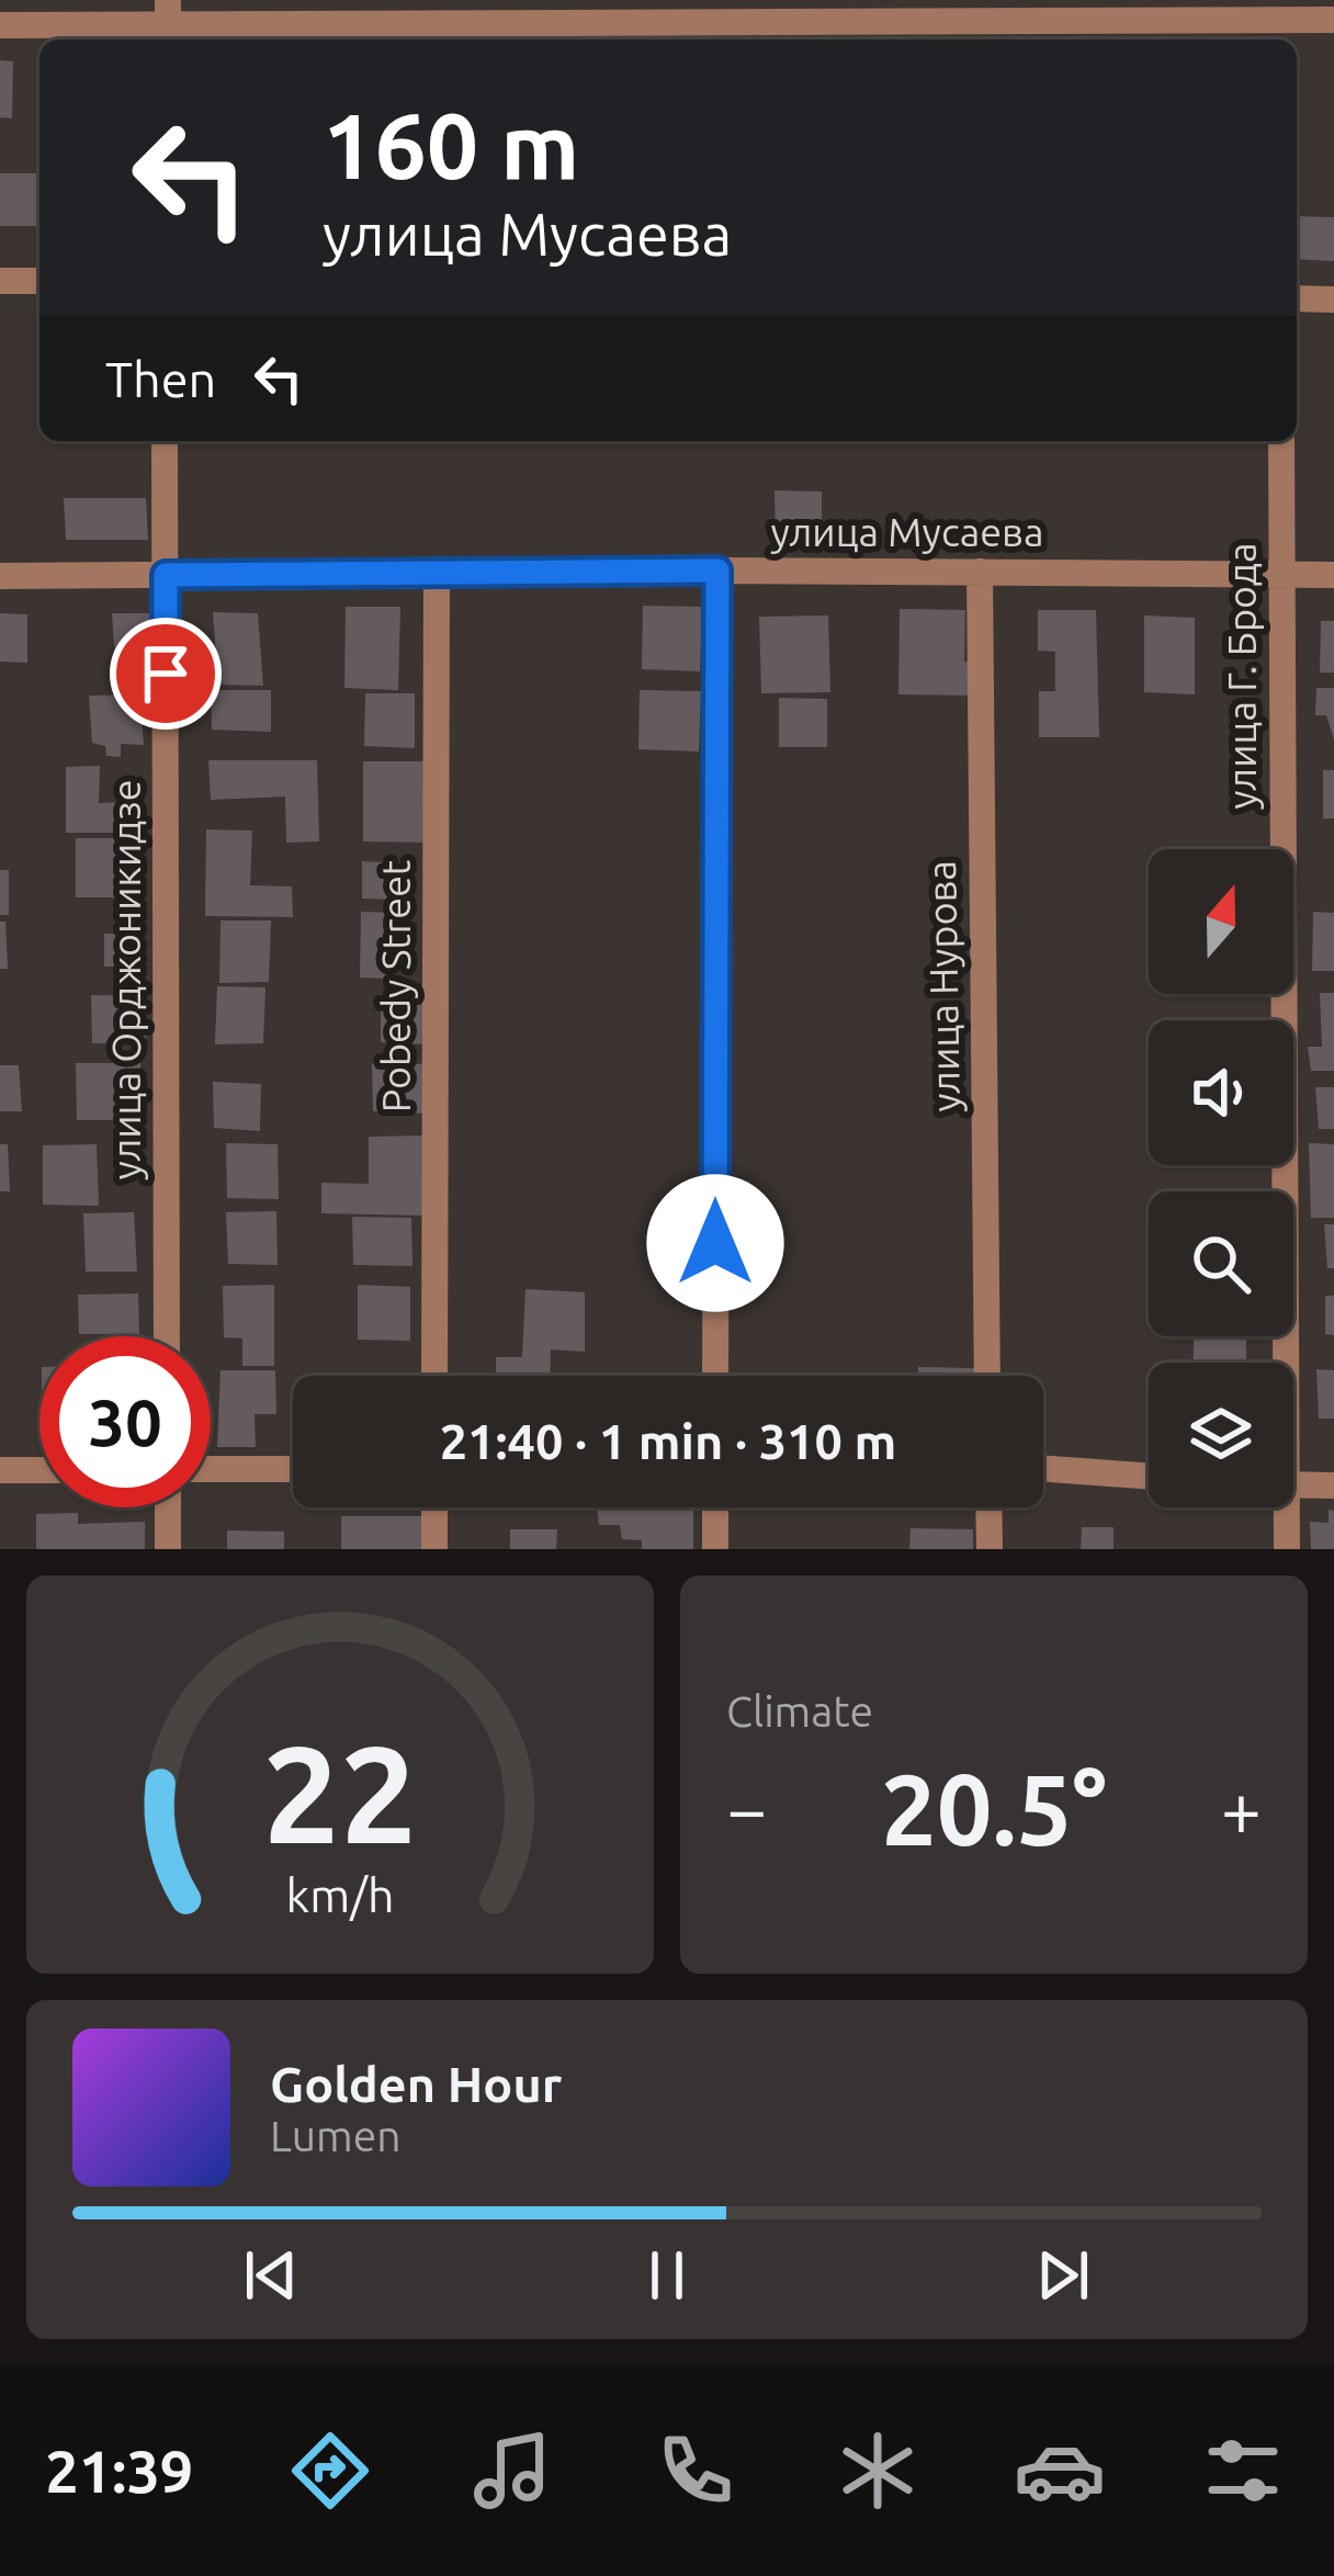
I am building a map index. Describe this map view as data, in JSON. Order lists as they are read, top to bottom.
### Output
{
  "streets": {
    "street": [
      "улица Мусаева",
      "улица Г. Брода",
      "улица Орджоникидзе",
      "Pobedy Street",
      "улица Нурова"
    ]
  },
  "crossings": [
    ["улица Мусаева", "улица Г. Брода"],
    ["улица Мусаева", "улица Орджоникидзе"],
    ["улица Мусаева", "Pobedy Street"],
    ["улица Мусаева", "улица Нурова"]
  ],
  "north": "top",
  "page": {
    "turn": ["160 m", "улица Мусаева"],
    "then": "Then",
    "limit": "30",
    "trip": "21:40 · 1 min · 310 m",
    "tile": "Climate",
    "heat": ["−", "20.5°", "+"],
    "song": ["Golden Hour", "Lumen"],
    "tabs": "21:39",
    "gauge": ["22", "km/h"]
  }
}
